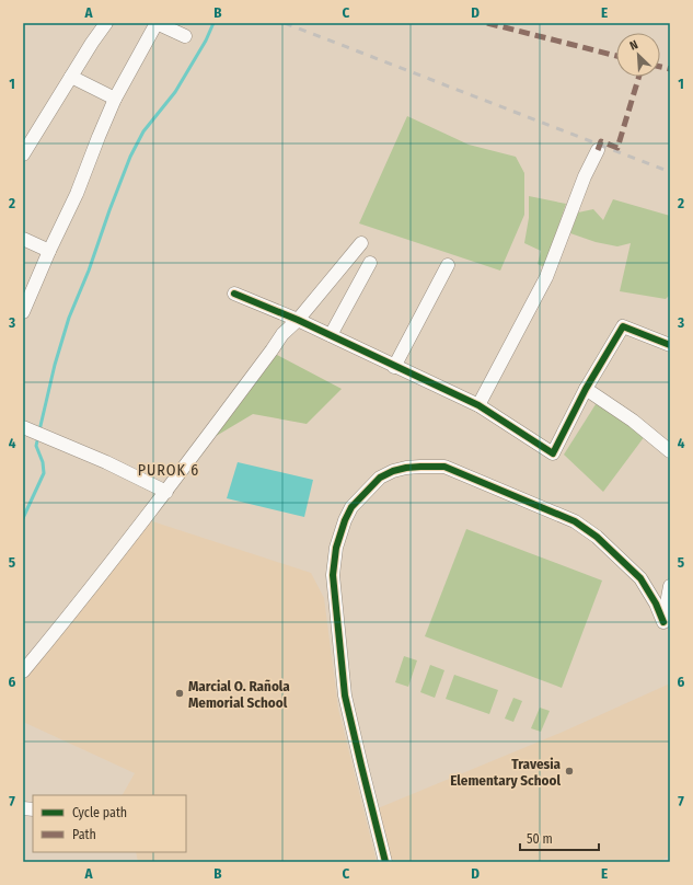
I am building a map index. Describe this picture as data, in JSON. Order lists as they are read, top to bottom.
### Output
{
  "districts": ["PUROK 6"],
  "places": ["Marcial O. Rañola Memorial School", "Travesia Elementary School"],
  "legend": ["Cycle path", "Path"],
  "scale_bar": "50 m",
  "north": "top left",
  "grid": {
    "columns": [
      "A",
      "B",
      "C",
      "D",
      "E"
    ],
    "rows": [
      "1",
      "2",
      "3",
      "4",
      "5",
      "6",
      "7"
    ]
  }
}
